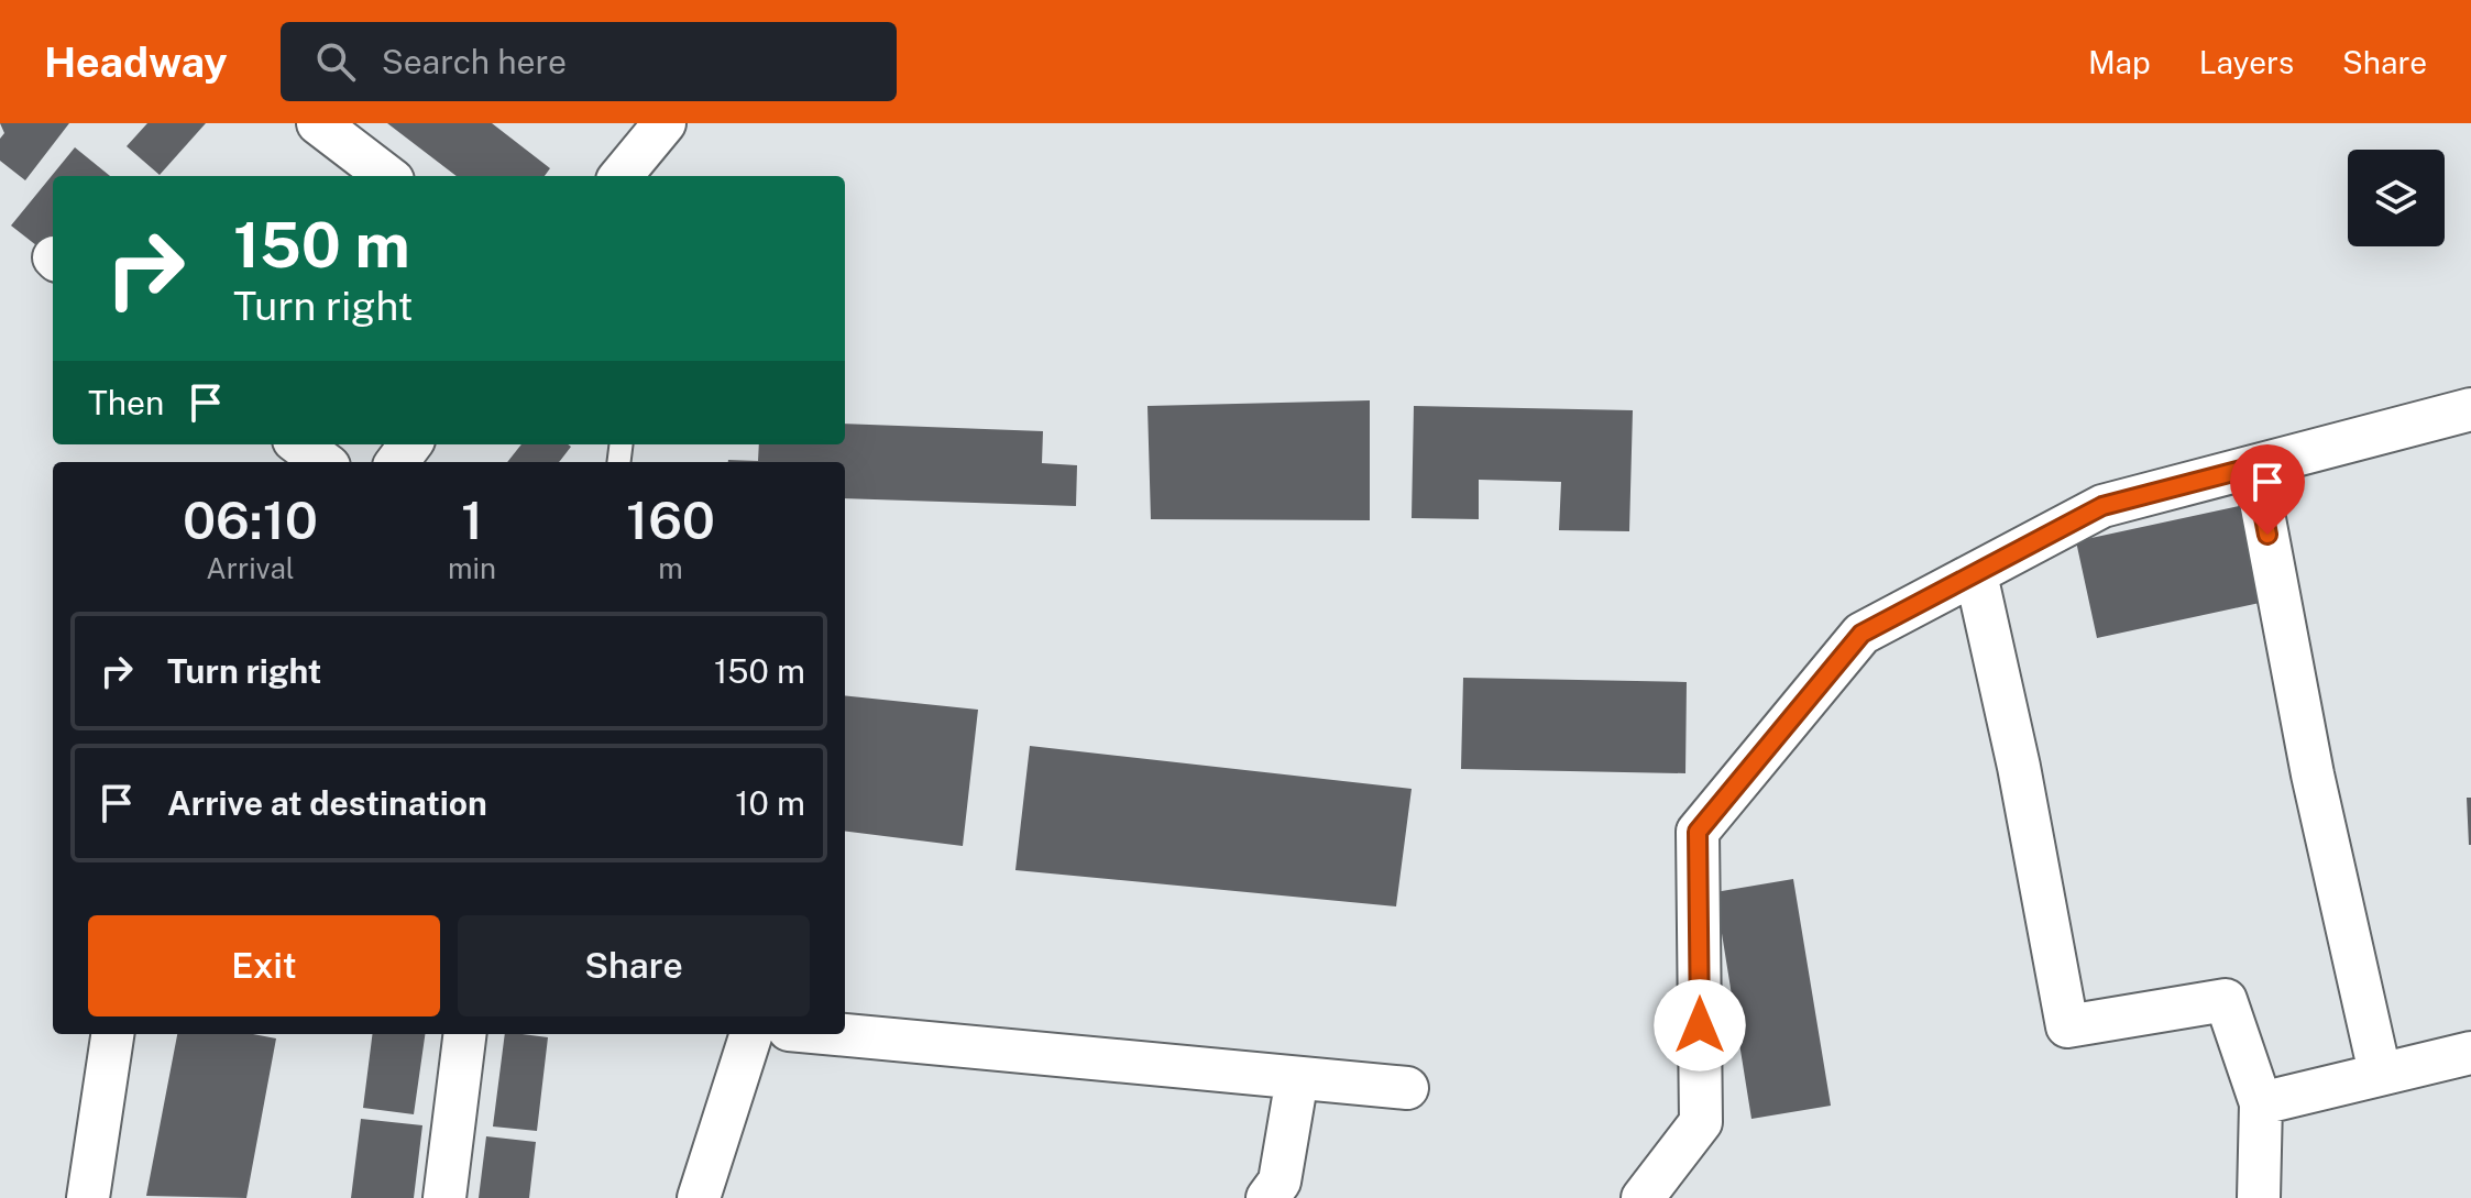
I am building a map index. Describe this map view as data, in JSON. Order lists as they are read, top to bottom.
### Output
{
  "page": {
    "header": "Headway",
    "search": "Search here",
    "nav": ["Map", "Layers", "Share"],
    "turn": ["150 m", "Turn right"],
    "then": "Then",
    "eta": [
      "06:10",
      "Arrival",
      "1",
      "min",
      "160",
      "m"
    ],
    "list": [
      {
        "name": "Turn right",
        "value": "150 m"
      },
      {
        "name": "Arrive at destination",
        "value": "10 m"
      }
    ],
    "buttons": ["Exit", "Share"]
  }
}
